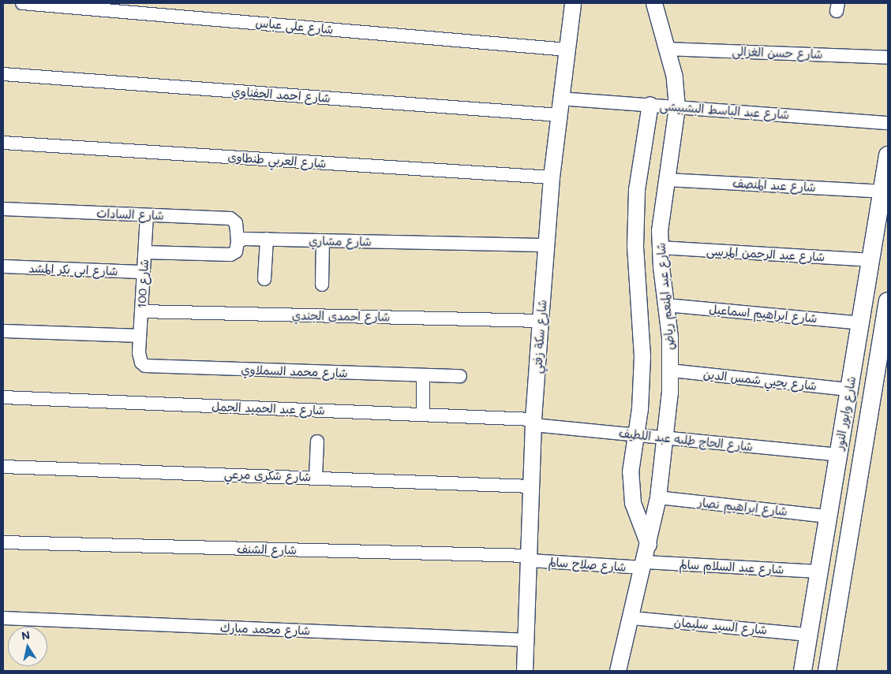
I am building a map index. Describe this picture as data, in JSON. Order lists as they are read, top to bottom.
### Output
{
  "streets": {
    "main road": ["شارع وابور النور"],
    "street": [
      "شارع على عباس",
      "شارع حسن الغزالى",
      "شارع احمد الحفناوي",
      "شارع عبد الباسط البشبيشى",
      "شارع العربي طنطاوى",
      "شارع عبد المنصف",
      "شارع السادات",
      "شارع مشاري",
      "شارع عبد الرحمن المرسى",
      "شارع ابى بكر المشد",
      "شارع 100",
      "شارع عبد المنعم رياض",
      "شارع ابراهيم اسماعيل",
      "شارع احمدى الجندي",
      "شارع سكة زفتي",
      "شارع محمد السملاوي",
      "شارع يحيي شمس الدين",
      "شارع عبد الحميد الجمل",
      "شارع الحاج طلبه عبد اللطيف",
      "شارع شكرى مرعي",
      "شارع ابراهيم نصار",
      "شارع الشنف",
      "شارع صلاح سالم",
      "شارع عبد السلام سالم",
      "شارع السيد سليمان",
      "شارع محمد مبارك"
    ]
  },
  "crossings": [
    ["شارع على عباس", "شارع سكة زفتي"],
    ["شارع حسن الغزالى", "شارع عبد المنعم رياض"],
    ["شارع احمد الحفناوي", "شارع سكة زفتي"],
    ["شارع عبد الباسط البشبيشى", "شارع عبد المنعم رياض"],
    ["شارع عبد الباسط البشبيشى", "شارع سكة زفتي"],
    ["شارع العربي طنطاوى", "شارع سكة زفتي"],
    ["شارع عبد المنصف", "شارع عبد المنعم رياض"],
    ["شارع عبد المنصف", "شارع وابور النور"],
    ["شارع السادات", "شارع مشاري"],
    ["شارع السادات", "شارع 100"],
    ["شارع مشاري", "شارع سكة زفتي"],
    ["شارع عبد الرحمن المرسى", "شارع عبد المنعم رياض"],
    ["شارع عبد الرحمن المرسى", "شارع وابور النور"],
    ["شارع ابى بكر المشد", "شارع 100"],
    ["شارع 100", "شارع احمدى الجندي"],
    ["شارع 100", "شارع محمد السملاوي"],
    ["شارع عبد المنعم رياض", "شارع ابراهيم اسماعيل"],
    ["شارع عبد المنعم رياض", "شارع يحيي شمس الدين"],
    ["شارع عبد المنعم رياض", "شارع الحاج طلبه عبد اللطيف"],
    ["شارع عبد المنعم رياض", "شارع ابراهيم نصار"],
    ["شارع عبد المنعم رياض", "شارع صلاح سالم"],
    ["شارع عبد المنعم رياض", "شارع عبد السلام سالم"],
    ["شارع عبد المنعم رياض", "شارع السيد سليمان"],
    ["شارع ابراهيم اسماعيل", "شارع وابور النور"],
    ["شارع احمدى الجندي", "شارع سكة زفتي"],
    ["شارع سكة زفتي", "شارع عبد الحميد الجمل"],
    ["شارع سكة زفتي", "شارع الحاج طلبه عبد اللطيف"],
    ["شارع سكة زفتي", "شارع شكرى مرعي"],
    ["شارع سكة زفتي", "شارع الشنف"],
    ["شارع سكة زفتي", "شارع صلاح سالم"],
    ["شارع سكة زفتي", "شارع محمد مبارك"],
    ["شارع يحيي شمس الدين", "شارع وابور النور"],
    ["شارع عبد الحميد الجمل", "شارع الحاج طلبه عبد اللطيف"],
    ["شارع وابور النور", "شارع الحاج طلبه عبد اللطيف"],
    ["شارع وابور النور", "شارع ابراهيم نصار"],
    ["شارع وابور النور", "شارع عبد السلام سالم"],
    ["شارع وابور النور", "شارع السيد سليمان"],
    ["شارع الشنف", "شارع صلاح سالم"],
    ["شارع صلاح سالم", "شارع عبد السلام سالم"]
  ],
  "north": "top"
}
